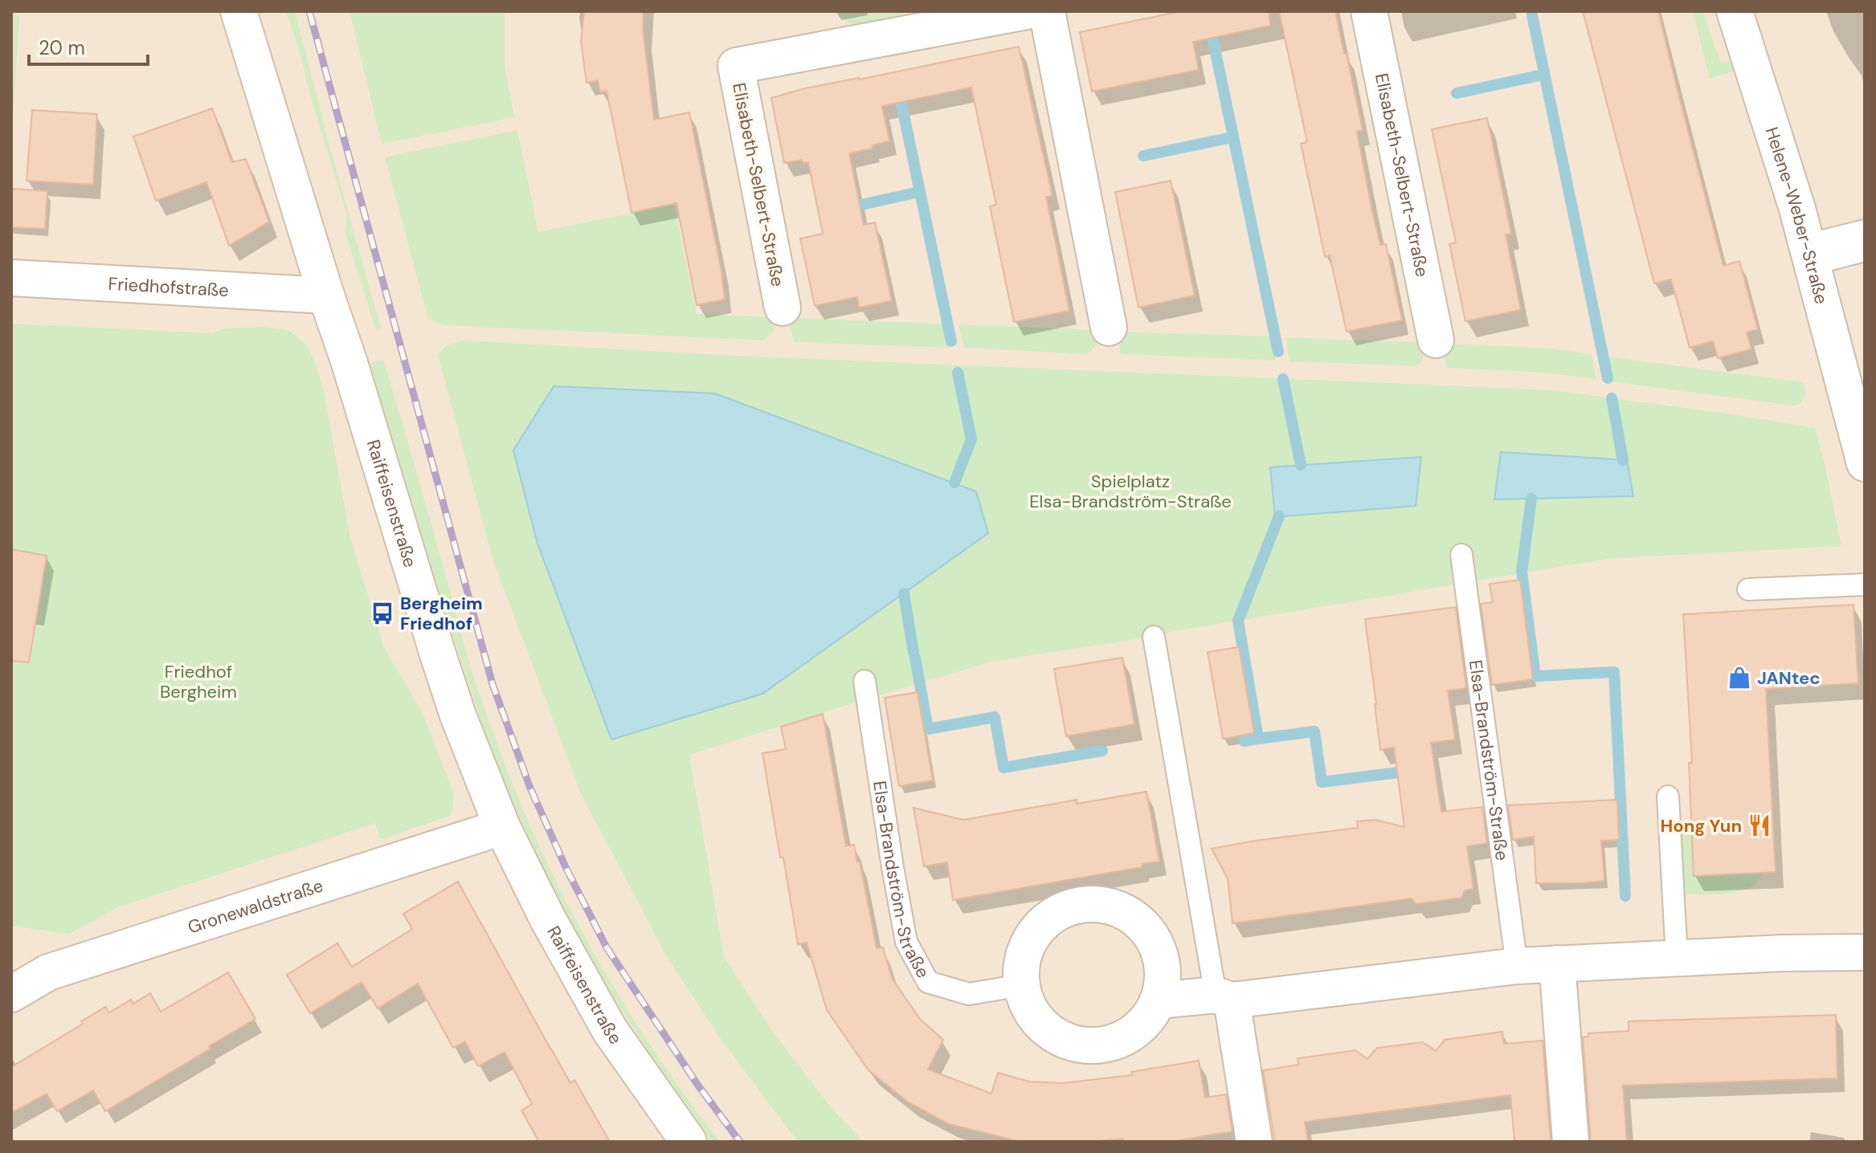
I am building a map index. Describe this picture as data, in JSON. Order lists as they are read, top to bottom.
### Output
{
  "streets": {
    "street": [
      "Elisabeth-Selbert-Straße",
      "Helene-Weber-Straße",
      "Friedhofstraße",
      "Raiffeisenstraße",
      "Gronewaldstraße"
    ],
    "lane": ["Elsa-Brandström-Straße"]
  },
  "crossings": [
    ["Friedhofstraße", "Raiffeisenstraße"],
    ["Raiffeisenstraße", "Gronewaldstraße"]
  ],
  "parks": ["Spielplatz Elsa-Brandström-Straße", "Friedhof Bergheim"],
  "places": {
    "bus stop": ["Bergheim Friedhof"],
    "shop": ["JANtec"],
    "restaurant": ["Hong Yun"]
  },
  "scale_bar": "20 m"
}
